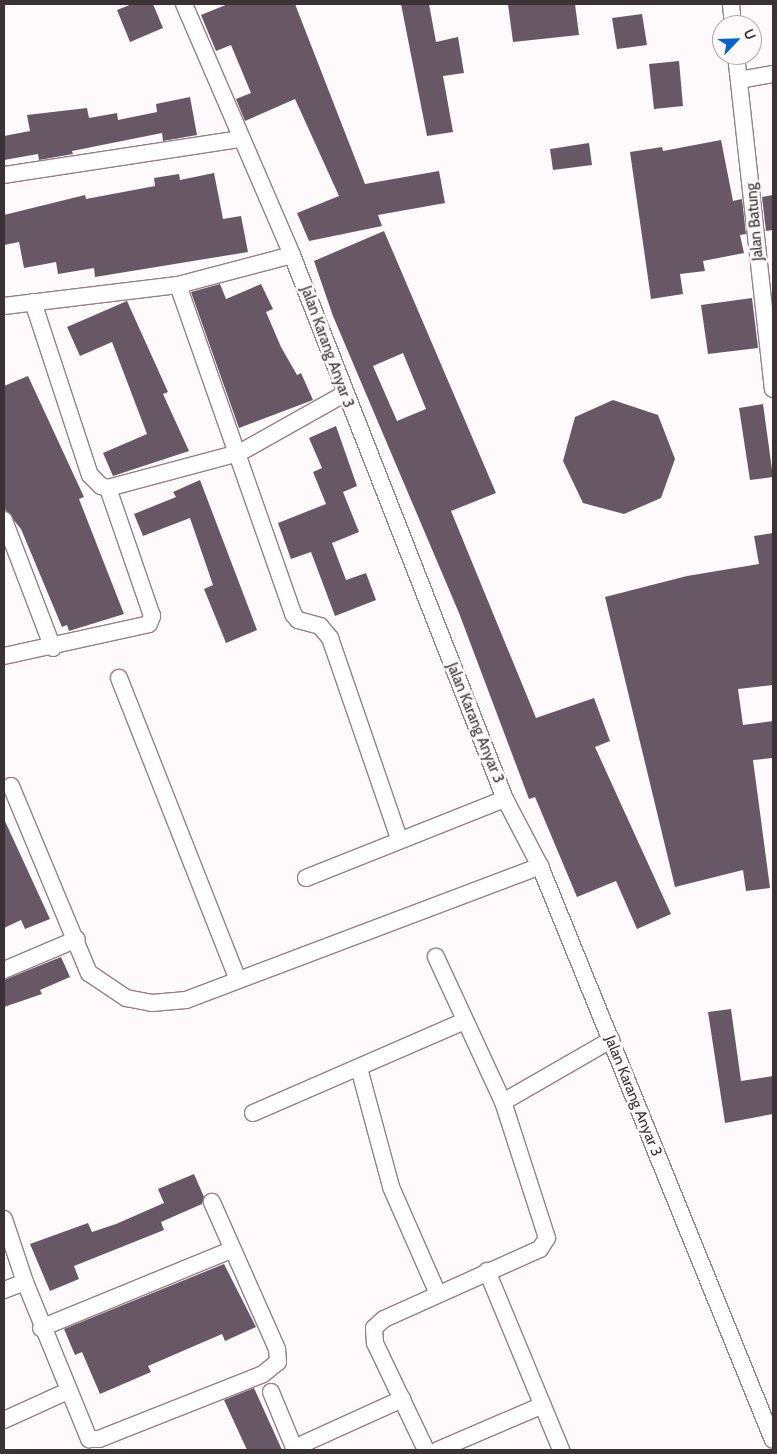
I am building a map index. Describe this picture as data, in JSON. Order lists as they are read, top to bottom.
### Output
{
  "streets": {
    "street": ["Jalan Batung", "Jalan Karang Anyar 3"]
  },
  "north": "top right"
}
